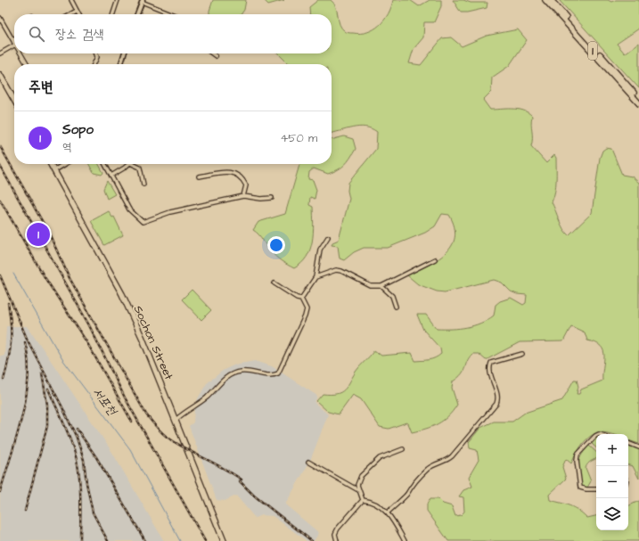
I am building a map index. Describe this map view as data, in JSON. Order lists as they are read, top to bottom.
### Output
{
  "streets": {
    "main road": ["1", "Sochon Street"]
  },
  "water": ["서포천"],
  "page": {
    "search": "장소 검색",
    "heading": "주변",
    "list": [
      {
        "mark": "1",
        "name": "Sopo",
        "note": "역",
        "value": "450 m"
      }
    ],
    "pins": "1",
    "map_buttons": ["+", "−"]
  }
}
